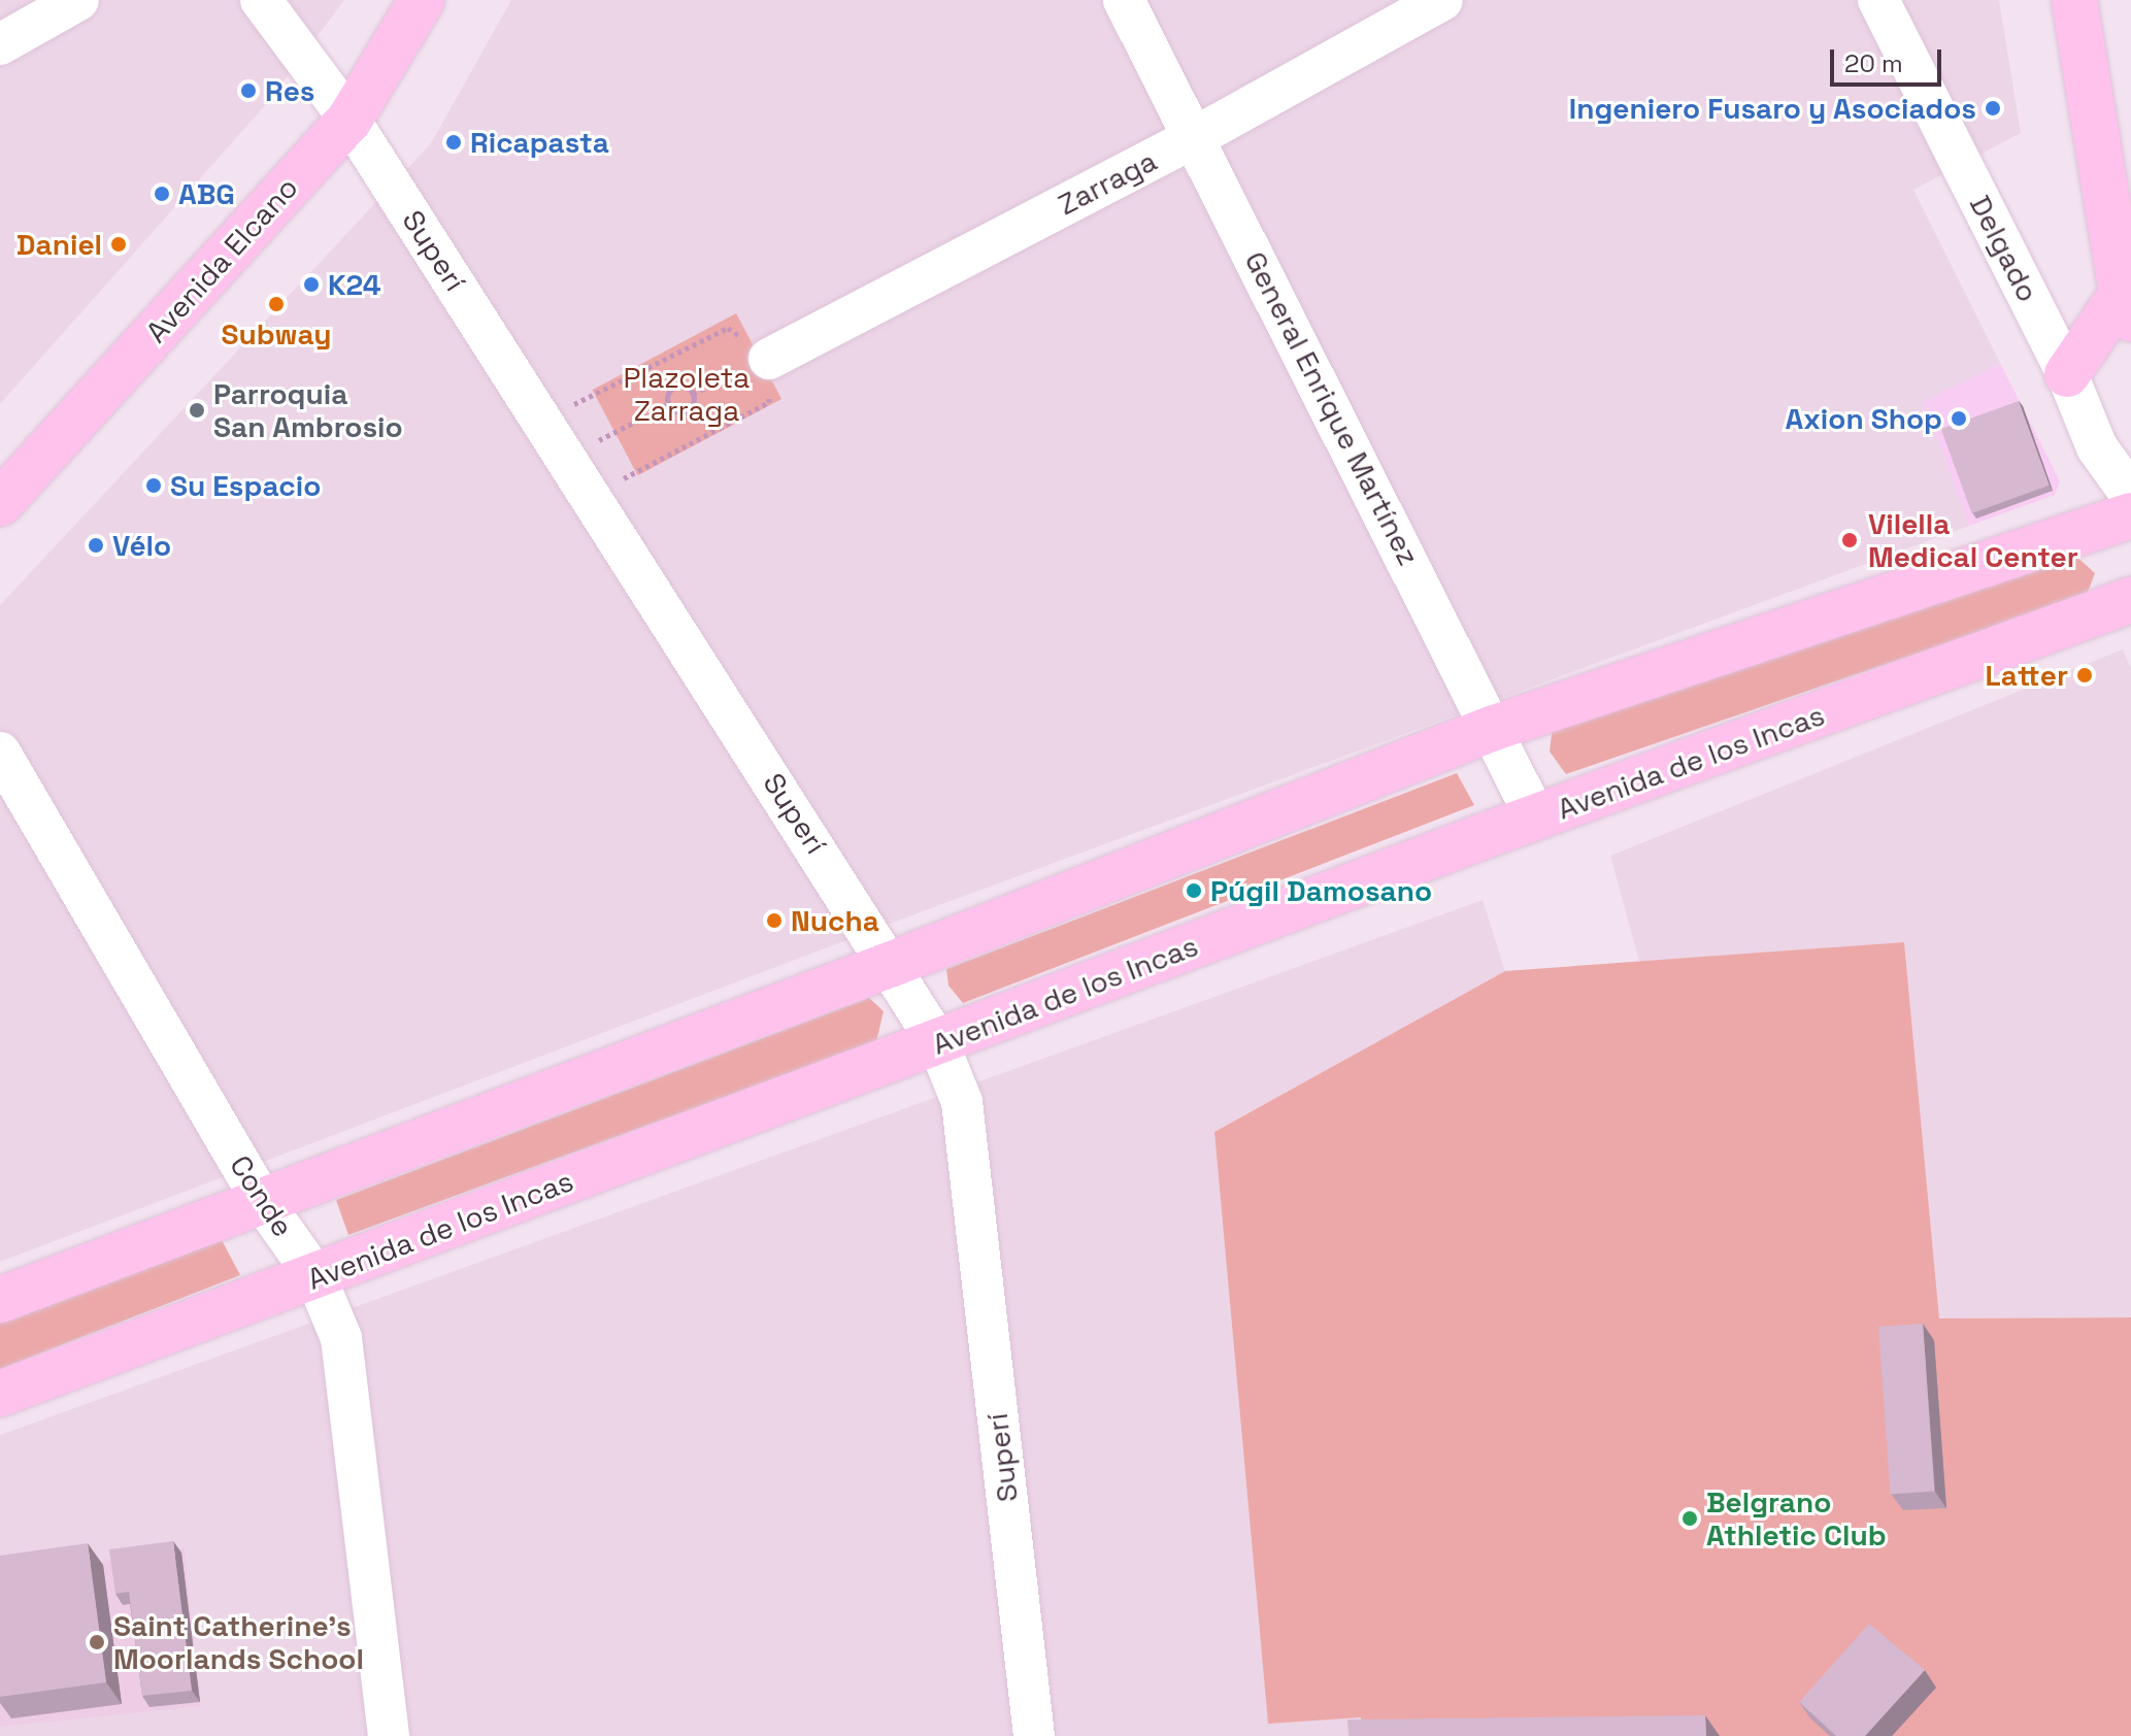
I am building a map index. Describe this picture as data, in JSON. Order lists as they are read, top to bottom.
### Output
{
  "streets": {
    "main road": ["Avenida Elcano", "Avenida de los Incas"],
    "street": [
      "Zarraga",
      "Delgado",
      "Superí",
      "General Enrique Martínez",
      "Conde"
    ]
  },
  "crossings": [
    ["Zarraga", "General Enrique Martínez"],
    ["Superí", "Avenida Elcano"],
    ["Superí", "Avenida de los Incas"],
    ["General Enrique Martínez", "Avenida de los Incas"],
    ["Avenida de los Incas", "Conde"]
  ],
  "parks": ["Plazoleta Zarraga"],
  "places": [
    "Res",
    "Ingeniero Fusaro y Asociados",
    "Ricapasta",
    "ABG",
    "Daniel",
    "K24",
    "Subway",
    "Parroquia San Ambrosio",
    "Axion Shop",
    "Su Espacio",
    "Vilella Medical Center",
    "Vélo",
    "Latter",
    "Púgil Damosano",
    "Nucha",
    "Belgrano Athletic Club",
    "Saint Catherine’s Moorlands School"
  ],
  "scale_bar": "20 m"
}
